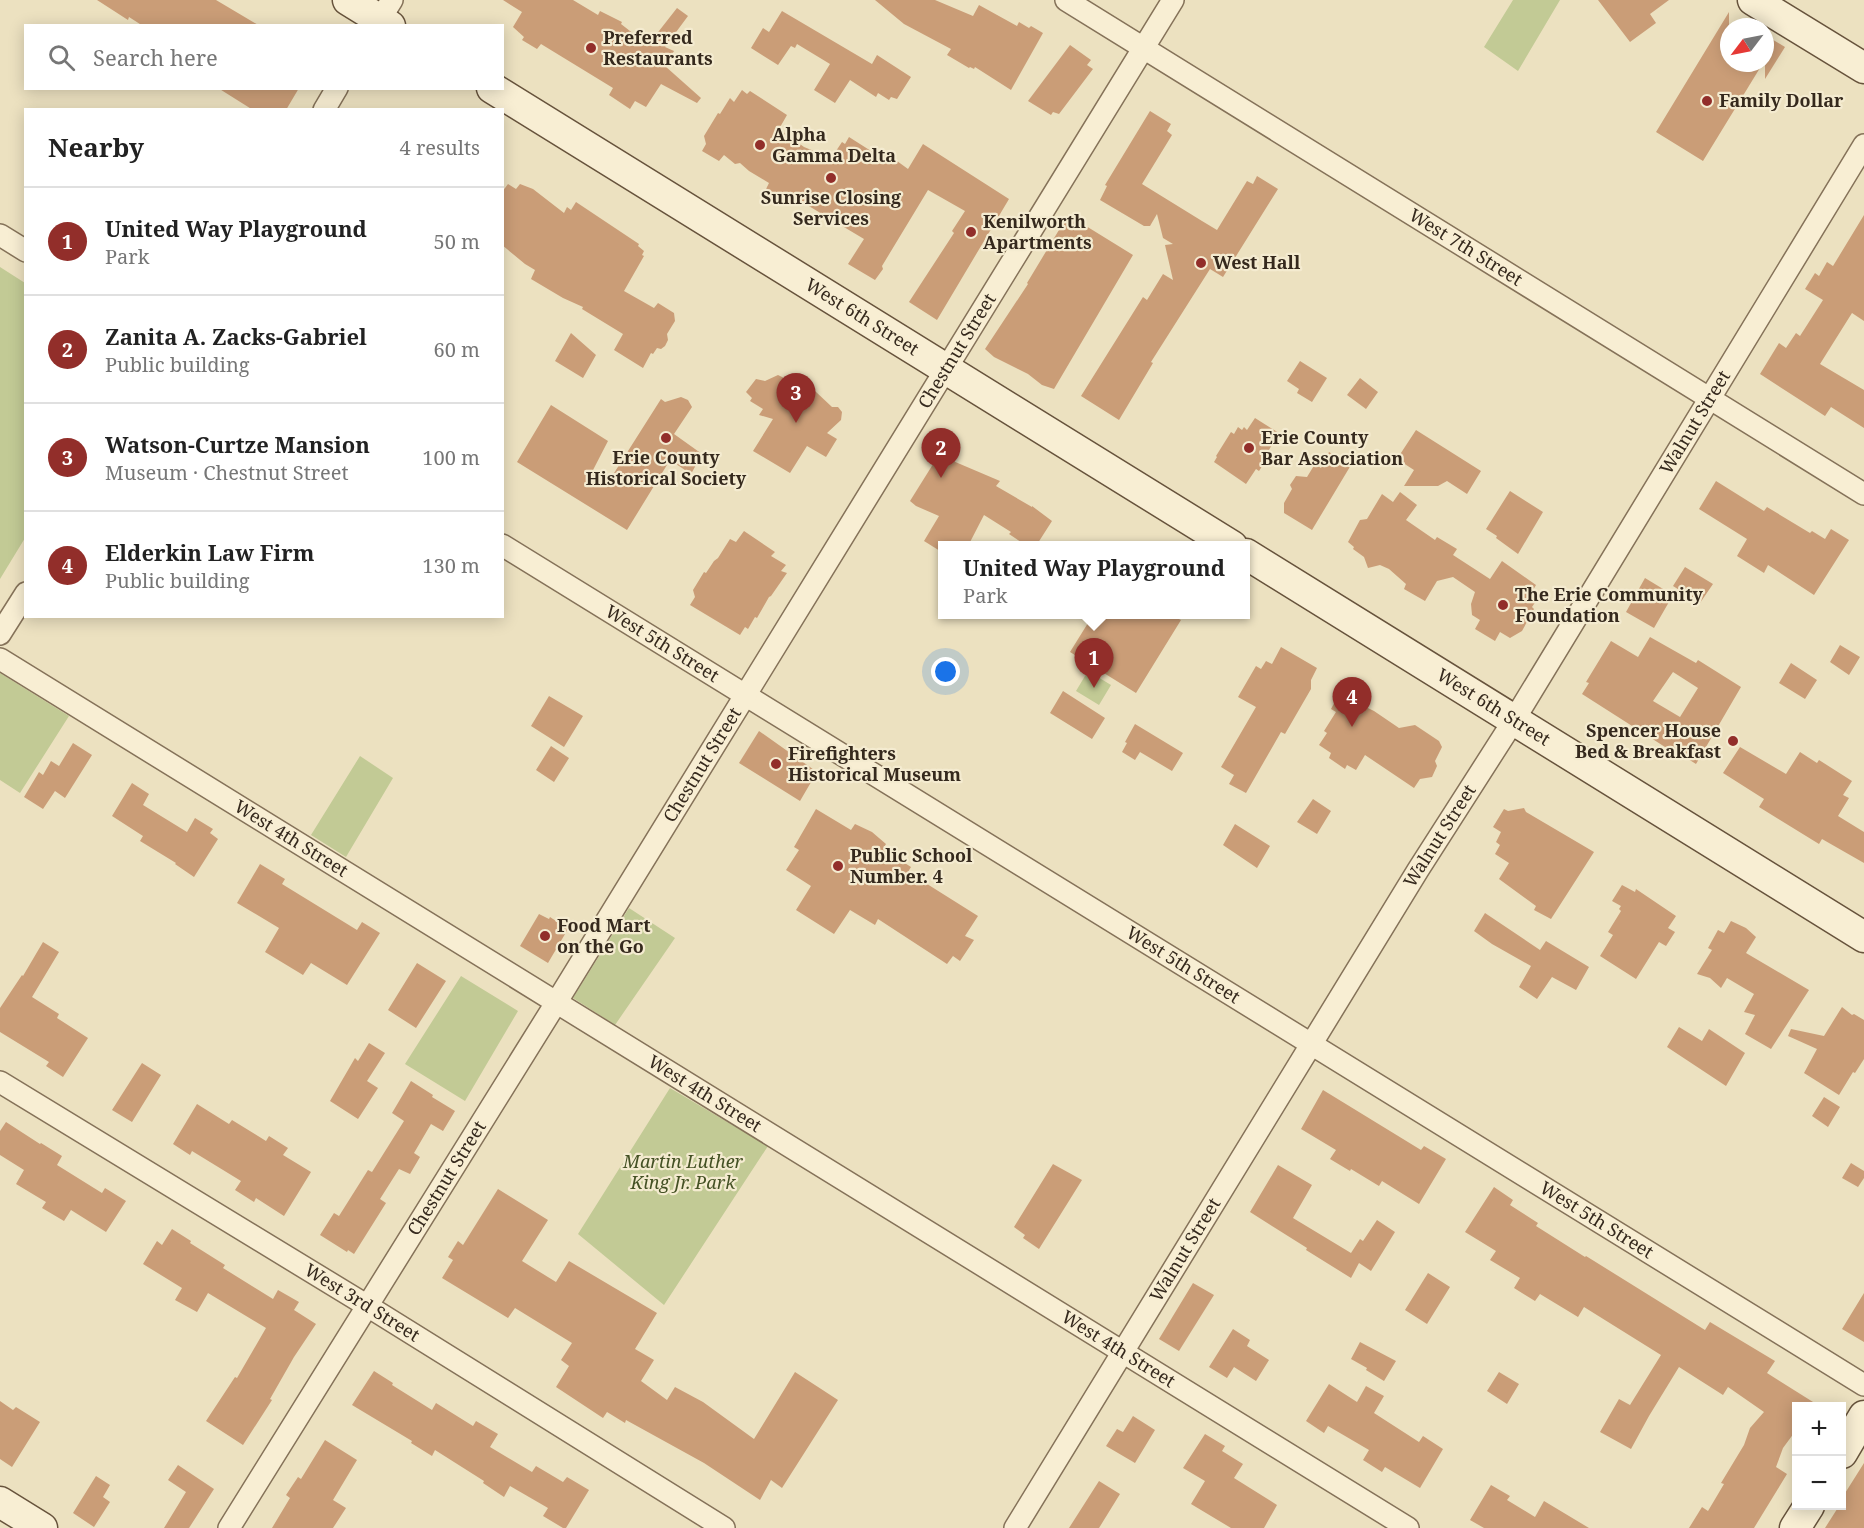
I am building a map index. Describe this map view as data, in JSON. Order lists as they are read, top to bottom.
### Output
{
  "streets": {
    "main road": ["West 6th Street"],
    "street": [
      "West 7th Street",
      "Chestnut Street",
      "Walnut Street",
      "West 5th Street",
      "West 4th Street",
      "West 3rd Street"
    ]
  },
  "crossings": [
    ["West 7th Street", "Chestnut Street"],
    ["West 7th Street", "Walnut Street"],
    ["West 6th Street", "Chestnut Street"],
    ["West 6th Street", "Walnut Street"],
    ["Chestnut Street", "West 5th Street"],
    ["Chestnut Street", "West 4th Street"],
    ["Chestnut Street", "West 3rd Street"],
    ["Walnut Street", "West 5th Street"],
    ["Walnut Street", "West 4th Street"]
  ],
  "parks": ["Martin Luther King Jr. Park"],
  "places": [
    "Preferred Restaurants",
    "Family Dollar",
    "Alpha Gamma Delta",
    "Sunrise Closing Services",
    "Kenilworth Apartments",
    "West Hall",
    "Erie County Historical Society",
    "Erie County Bar Association",
    "The Erie Community Foundation",
    "Spencer House Bed & Breakfast",
    "Firefighters Historical Museum",
    "Public School Number. 4",
    "Food Mart on the Go"
  ],
  "north": "bottom left",
  "page": {
    "search": "Search here",
    "heading": ["Nearby", "4 results"],
    "list": [
      {
        "mark": "1",
        "name": "United Way Playground",
        "note": "Park",
        "value": "50 m"
      },
      {
        "mark": "2",
        "name": "Zanita A. Zacks-Gabriel",
        "note": "Public building",
        "value": "60 m"
      },
      {
        "mark": "3",
        "name": "Watson-Curtze Mansion",
        "note": "Museum · Chestnut Street",
        "value": "100 m"
      },
      {
        "mark": "4",
        "name": "Elderkin Law Firm",
        "note": "Public building",
        "value": "130 m"
      }
    ],
    "pins": [
      "3",
      "2",
      "1",
      "4"
    ],
    "popup": ["United Way Playground", "Park"],
    "map_buttons": ["+", "−"]
  }
}
